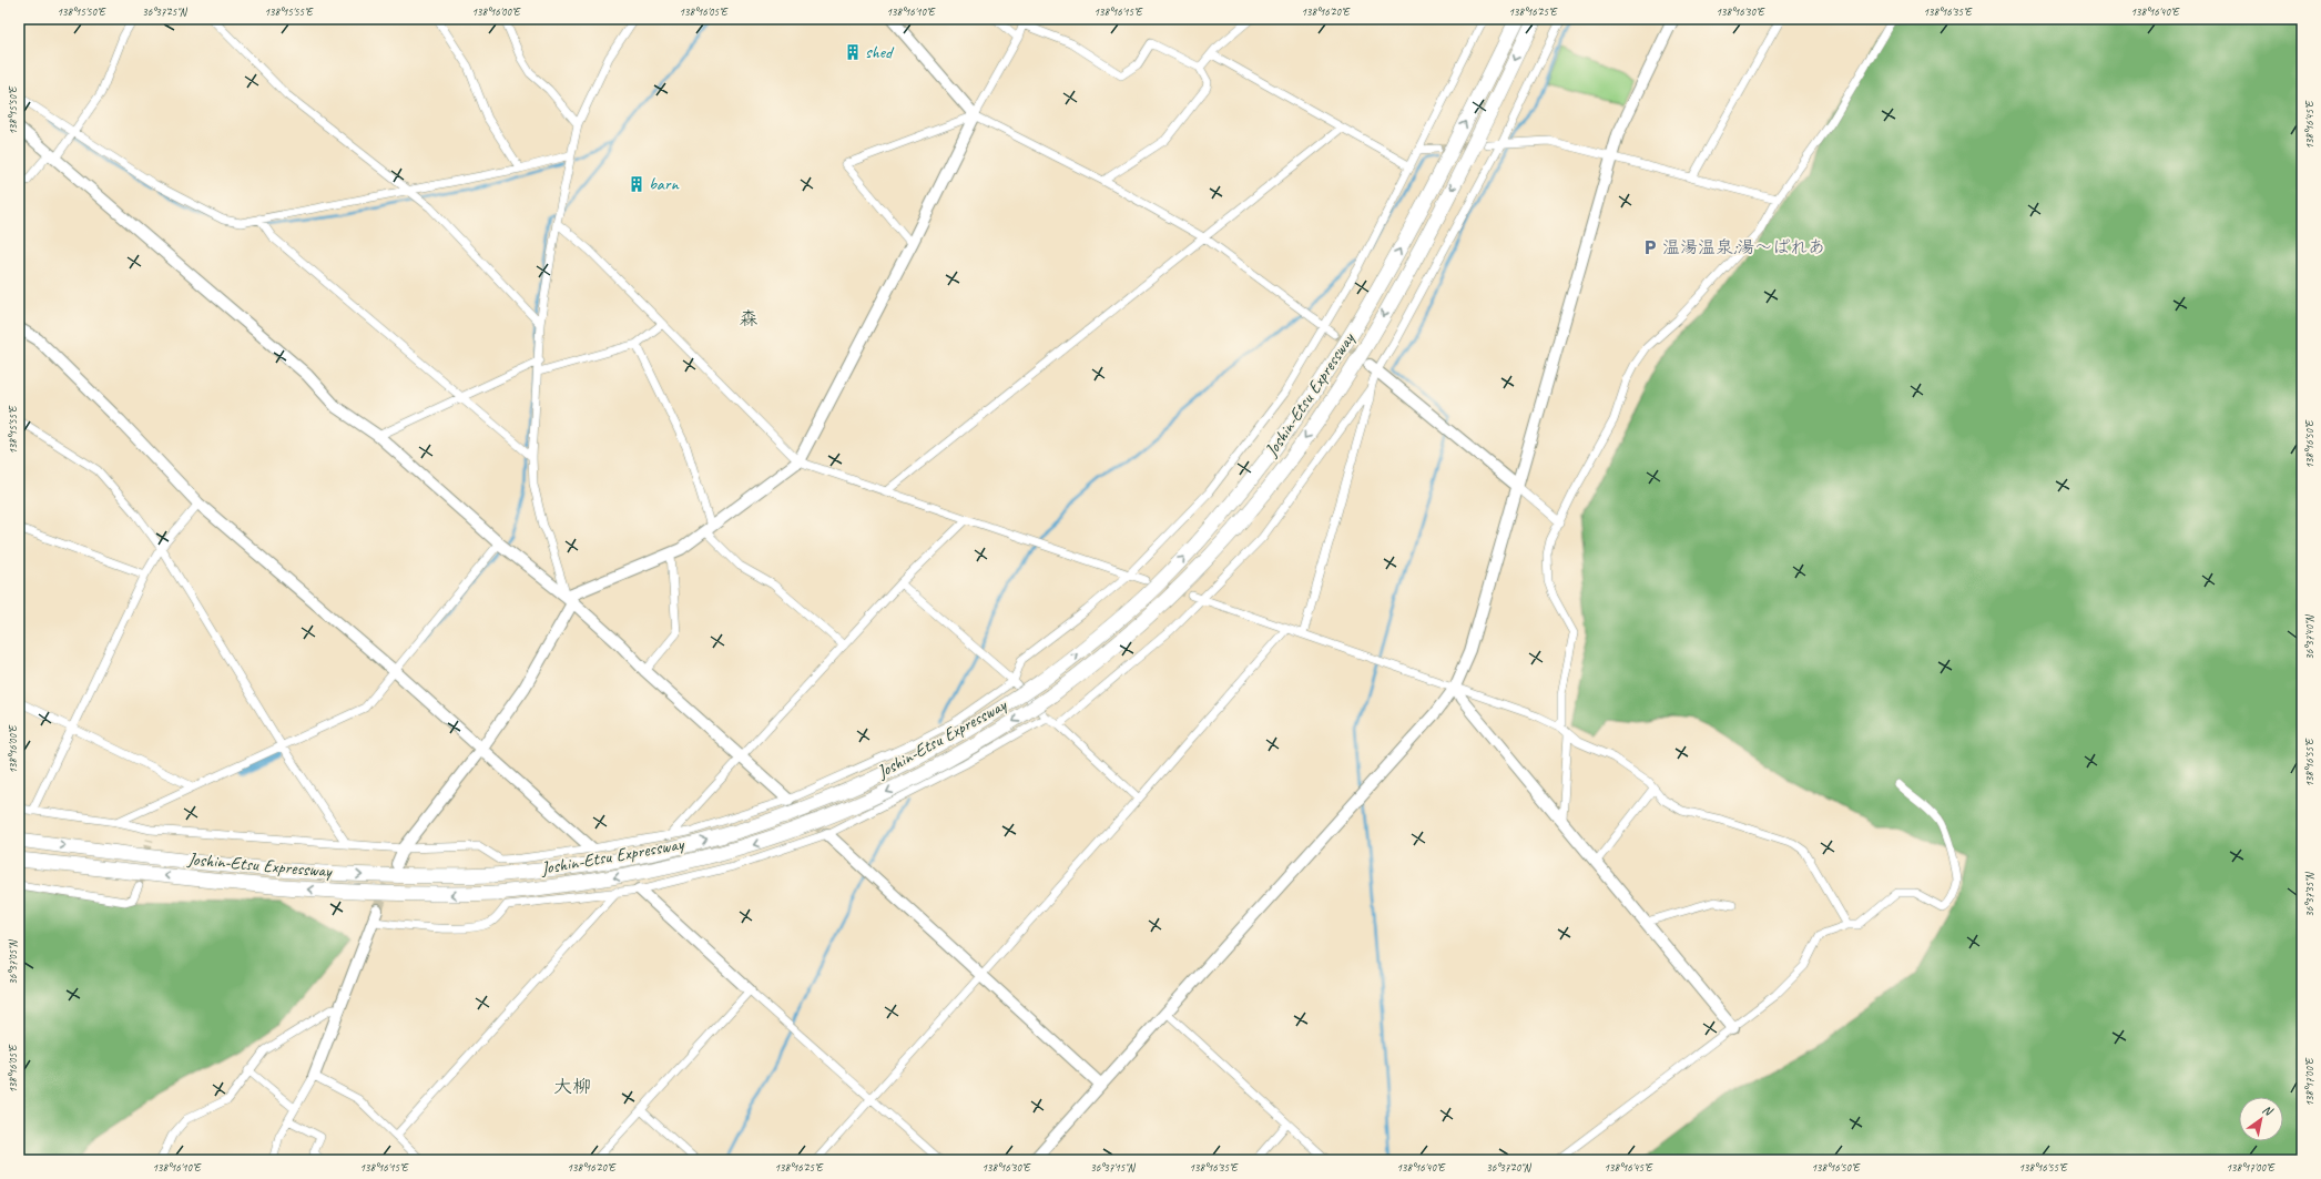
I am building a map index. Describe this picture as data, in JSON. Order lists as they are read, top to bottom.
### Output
{
  "streets": {
    "highway": ["Joshin-Etsu Expressway"]
  },
  "districts": ["森", "大柳"],
  "places": {
    "building": ["shed", "barn"],
    "parking": ["温湯温泉;湯〜ぱれあ"]
  },
  "north": "top right",
  "coordinates": [
    "138°15'50\"E",
    "36°37'25\"N",
    "138°15'55\"E",
    "138°16'00\"E",
    "138°16'05\"E",
    "138°16'10\"E",
    "138°16'15\"E",
    "138°16'20\"E",
    "138°16'25\"E",
    "138°16'30\"E",
    "138°16'35\"E",
    "138°16'40\"E",
    "138°16'45\"E",
    "138°16'50\"E",
    "36°37'40\"N",
    "138°16'55\"E",
    "36°37'35\"N",
    "36°37'05\"N",
    "138°17'00\"E",
    "36°37'15\"N",
    "36°37'20\"N"
  ]
}
